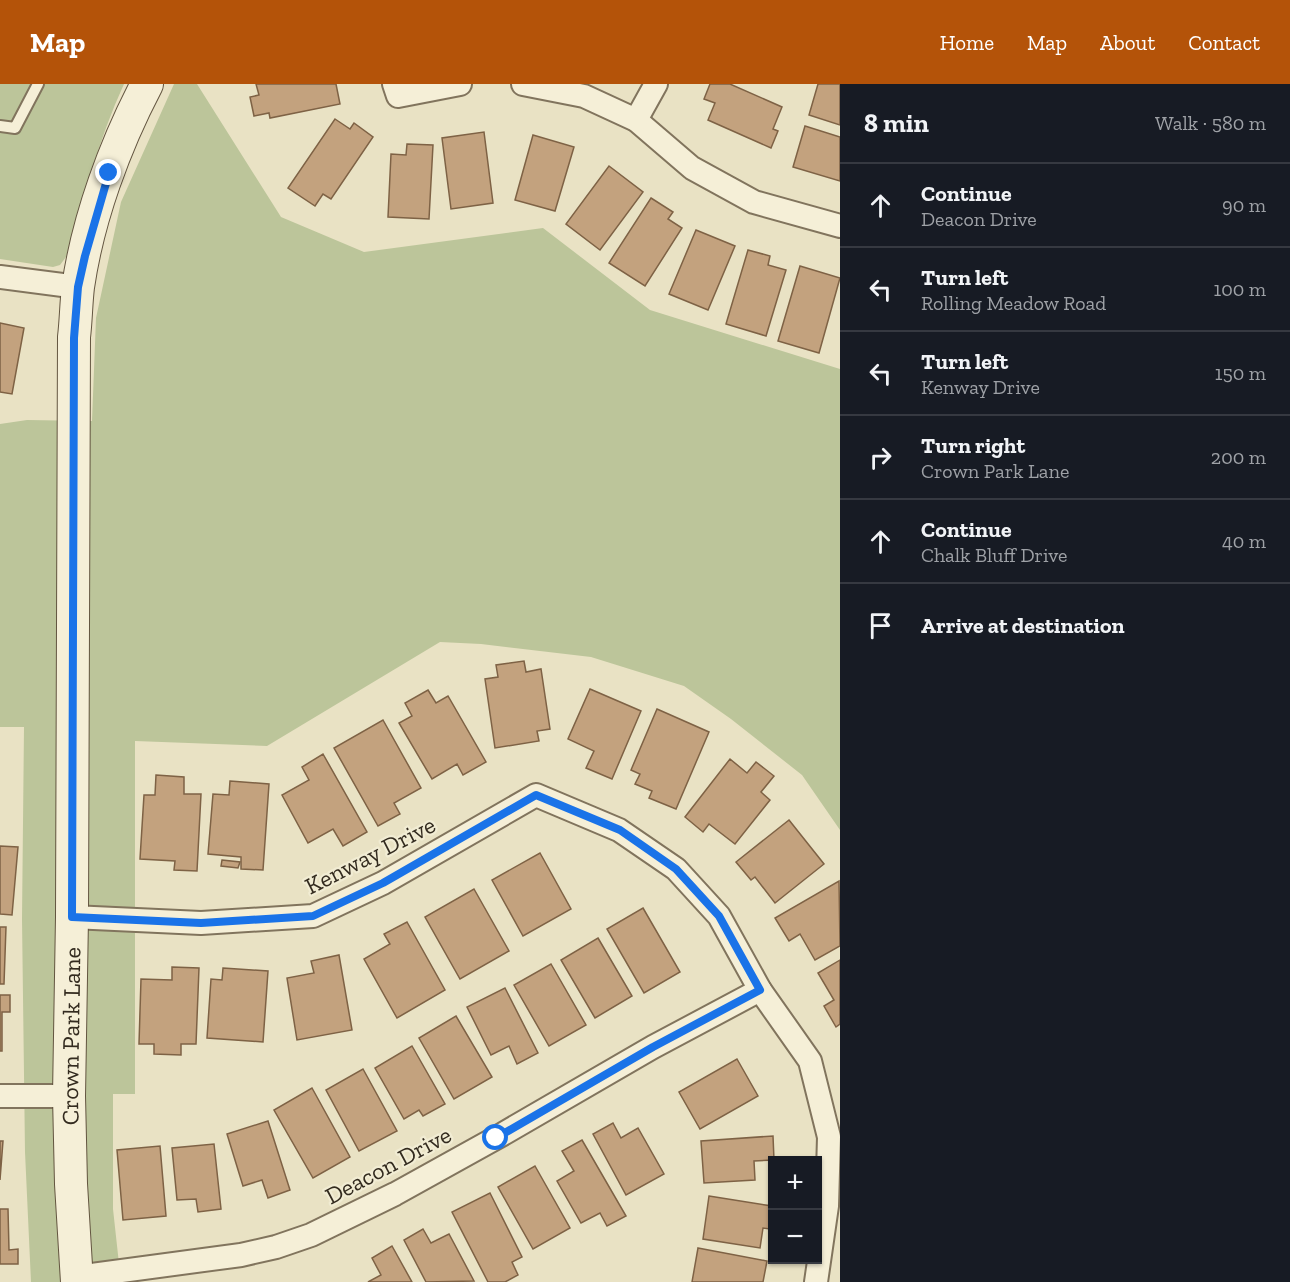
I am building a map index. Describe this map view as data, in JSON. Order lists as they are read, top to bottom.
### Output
{
  "streets": {
    "street": ["Kenway Drive", "Crown Park Lane", "Deacon Drive"]
  },
  "crossings": [
    ["Kenway Drive", "Crown Park Lane"],
    ["Kenway Drive", "Deacon Drive"],
    ["Crown Park Lane", "Deacon Drive"]
  ],
  "page": {
    "header": "Map",
    "nav": [
      "Home",
      "Map",
      "About",
      "Contact"
    ],
    "heading": ["8 min", "Walk · 580 m"],
    "list": [
      ["Continue", "Deacon Drive", "90 m"],
      ["Turn left", "Rolling Meadow Road", "100 m"],
      ["Turn left", "Kenway Drive", "150 m"],
      ["Turn right", "Crown Park Lane", "200 m"],
      ["Continue", "Chalk Bluff Drive", "40 m"],
      "Arrive at destination"
    ],
    "map_buttons": ["+", "−"]
  }
}
